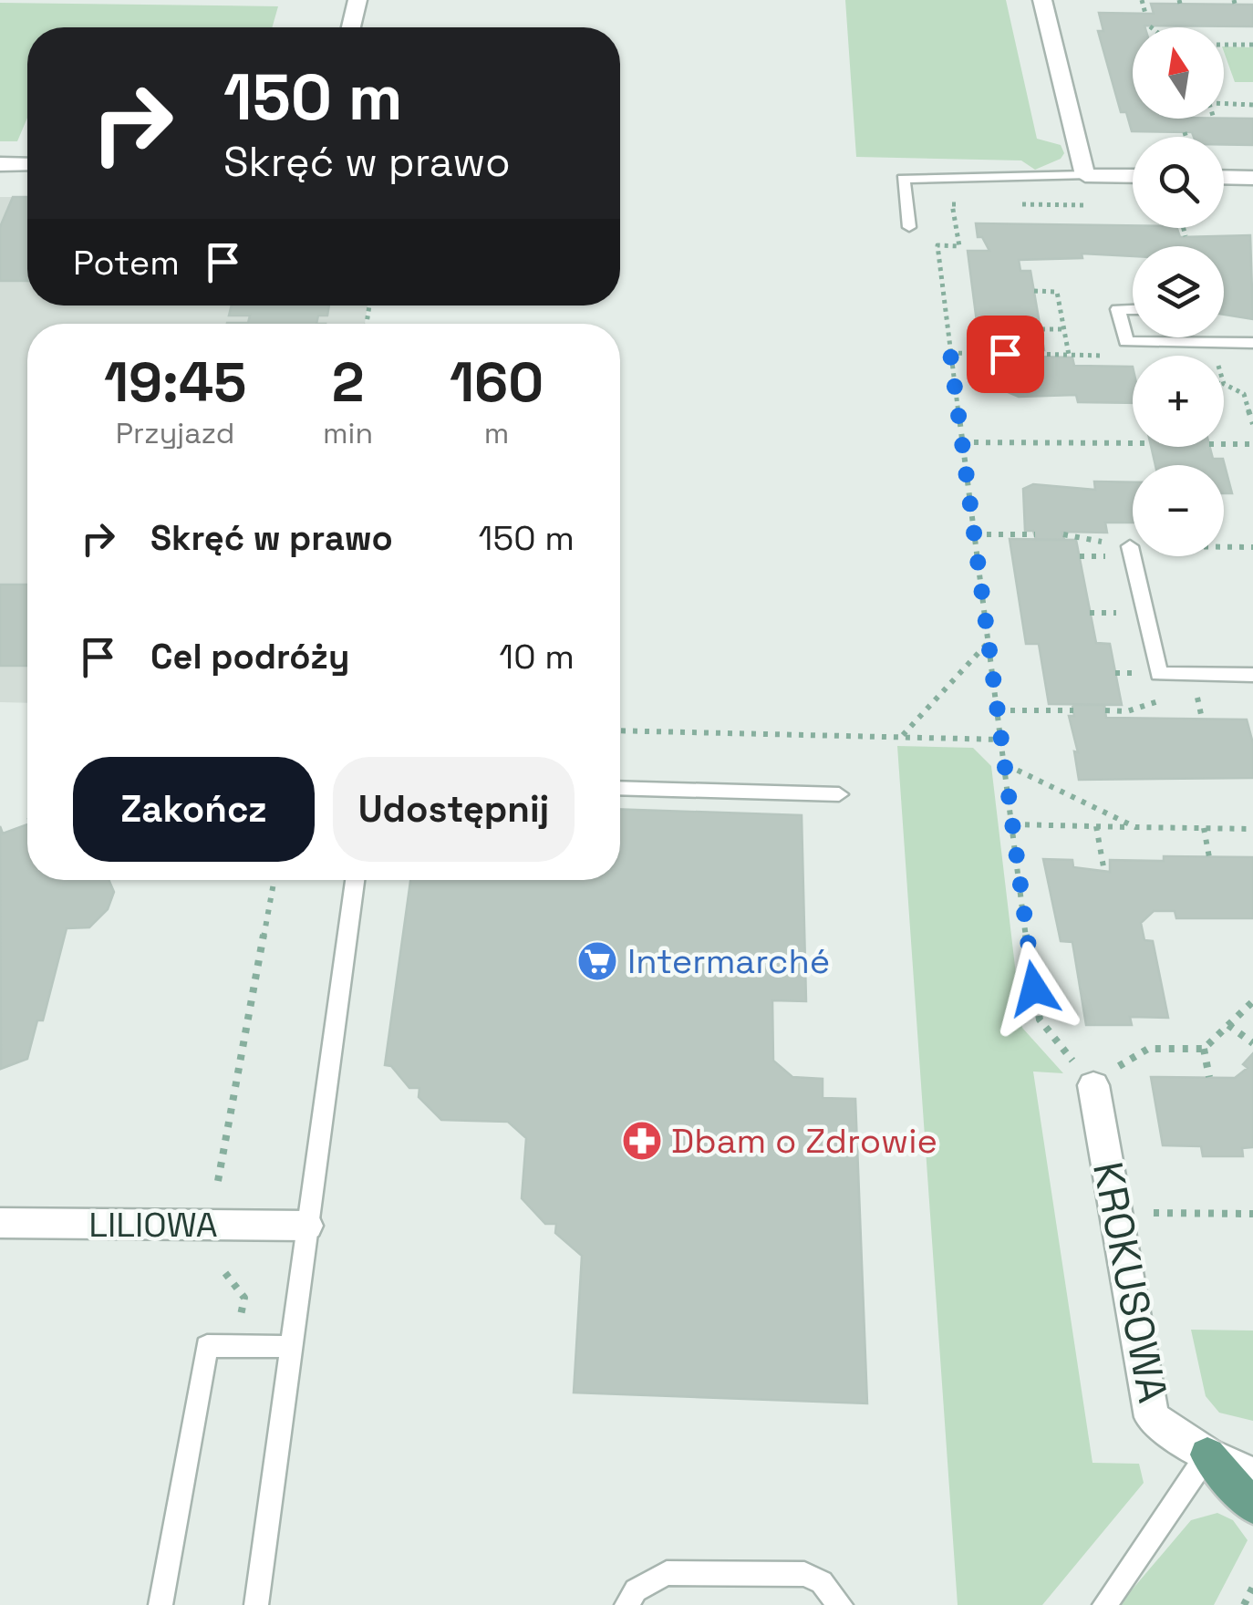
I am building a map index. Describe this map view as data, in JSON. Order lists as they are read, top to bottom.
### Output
{
  "streets": {
    "street": ["LILIOWA", "KROKUSOWA"]
  },
  "places": {
    "supermarket": ["Intermarché"],
    "pharmacy": ["Dbam o Zdrowie"]
  },
  "north": "top",
  "page": {
    "map_buttons": ["+", "−"],
    "turn": ["150 m", "Skręć w prawo"],
    "then": "Potem",
    "eta": [
      "19:45",
      "Przyjazd",
      "2",
      "min",
      "160",
      "m"
    ],
    "list": [
      {
        "name": "Skręć w prawo",
        "value": "150 m"
      },
      {
        "name": "Cel podróży",
        "value": "10 m"
      }
    ],
    "buttons": ["Zakończ", "Udostępnij"]
  }
}
